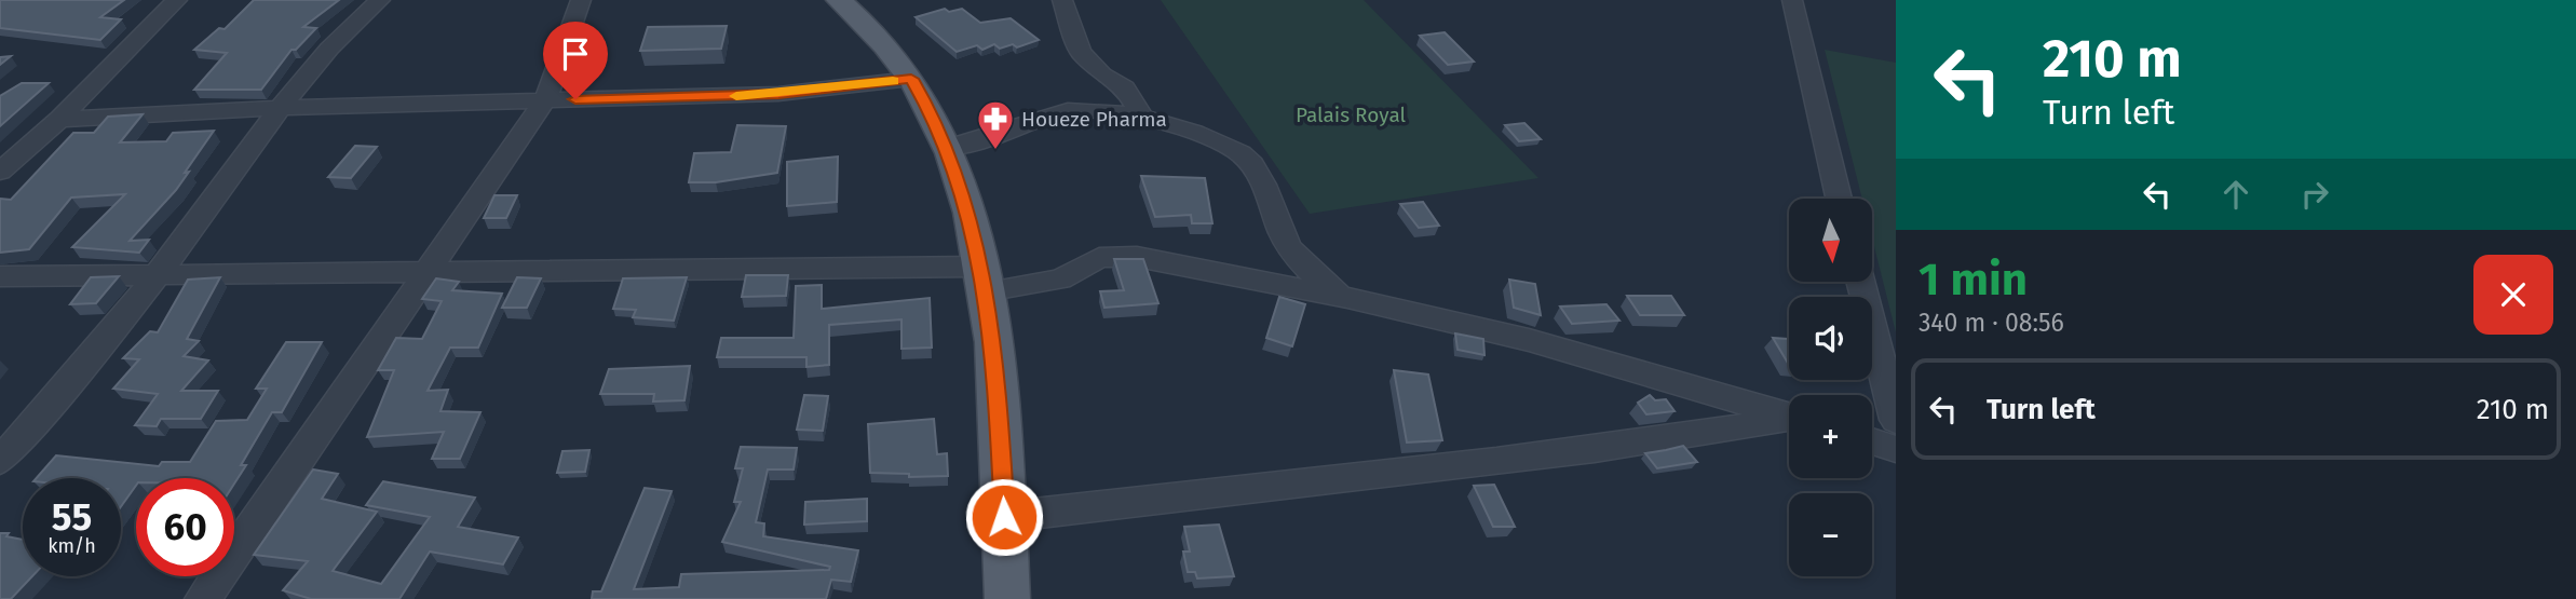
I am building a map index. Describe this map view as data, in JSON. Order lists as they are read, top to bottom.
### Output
{
  "parks": ["Palais Royal"],
  "places": {
    "pharmacy": ["Houeze Pharma"]
  },
  "north": "bottom",
  "page": {
    "turn": ["210 m", "Turn left"],
    "map_buttons": ["+", "−"],
    "heading": ["1 min", "340 m · 08:56"],
    "list": [
      {
        "name": "Turn left",
        "value": "210 m"
      }
    ],
    "speed": "55 km/h",
    "limit": "60"
  }
}
